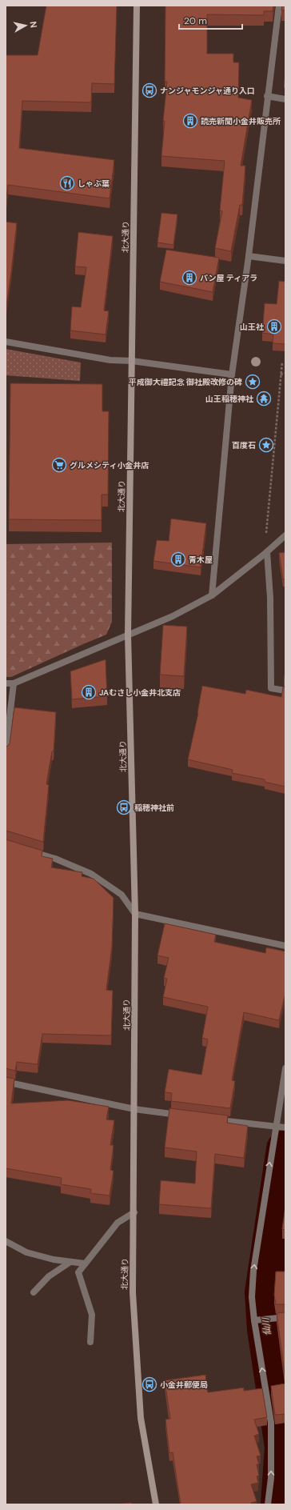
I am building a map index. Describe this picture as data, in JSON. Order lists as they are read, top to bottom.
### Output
{
  "streets": {
    "street": ["北大通り"]
  },
  "water": ["仙川"],
  "places": {
    "bus stop": ["ナンジャモンジャ通り入口", "稲穂神社前", "小金井郵便局"],
    "building": [
      "読売新聞小金井販売所",
      "パン屋 ティアラ",
      "山王社",
      "青木屋",
      "JAむさし小金井北支店"
    ],
    "restaurant": ["しゃぶ葉"],
    "place": ["平成御大禮記念 御社殿改修の碑", "百度石"],
    "temple": ["山王稲穂神社"],
    "supermarket": ["グルメシティ小金井店"]
  },
  "scale_bar": "20 m",
  "north": "right"
}
